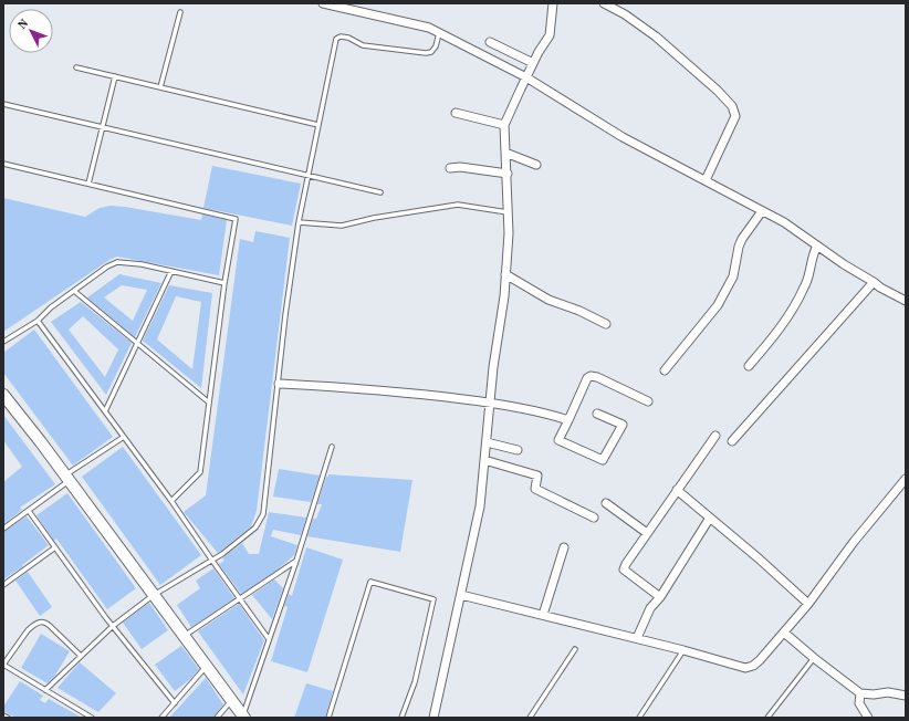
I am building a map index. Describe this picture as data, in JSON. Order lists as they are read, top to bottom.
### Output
{
  "north": "top left"
}
